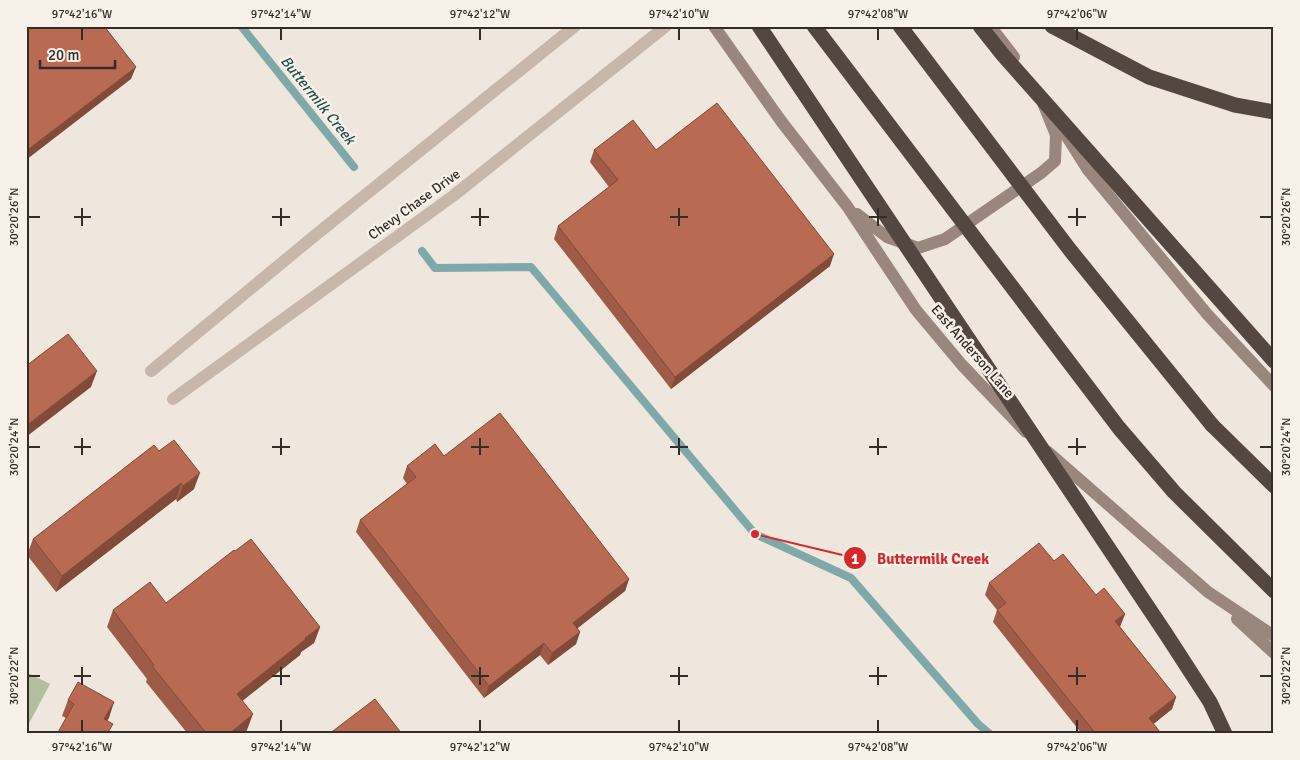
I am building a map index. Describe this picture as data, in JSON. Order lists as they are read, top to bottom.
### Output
{
  "streets": {
    "main road": ["East Anderson Lane"],
    "street": ["Chevy Chase Drive"]
  },
  "water": ["Buttermilk Creek"],
  "places": ["Buttermilk Creek"],
  "scale_bar": "20 m",
  "coordinates": [
    "97°42'16\"W",
    "97°42'14\"W",
    "97°42'12\"W",
    "97°42'10\"W",
    "97°42'08\"W",
    "97°42'06\"W",
    "30°20'26\"N",
    "30°20'24\"N",
    "30°20'22\"N"
  ]
}
